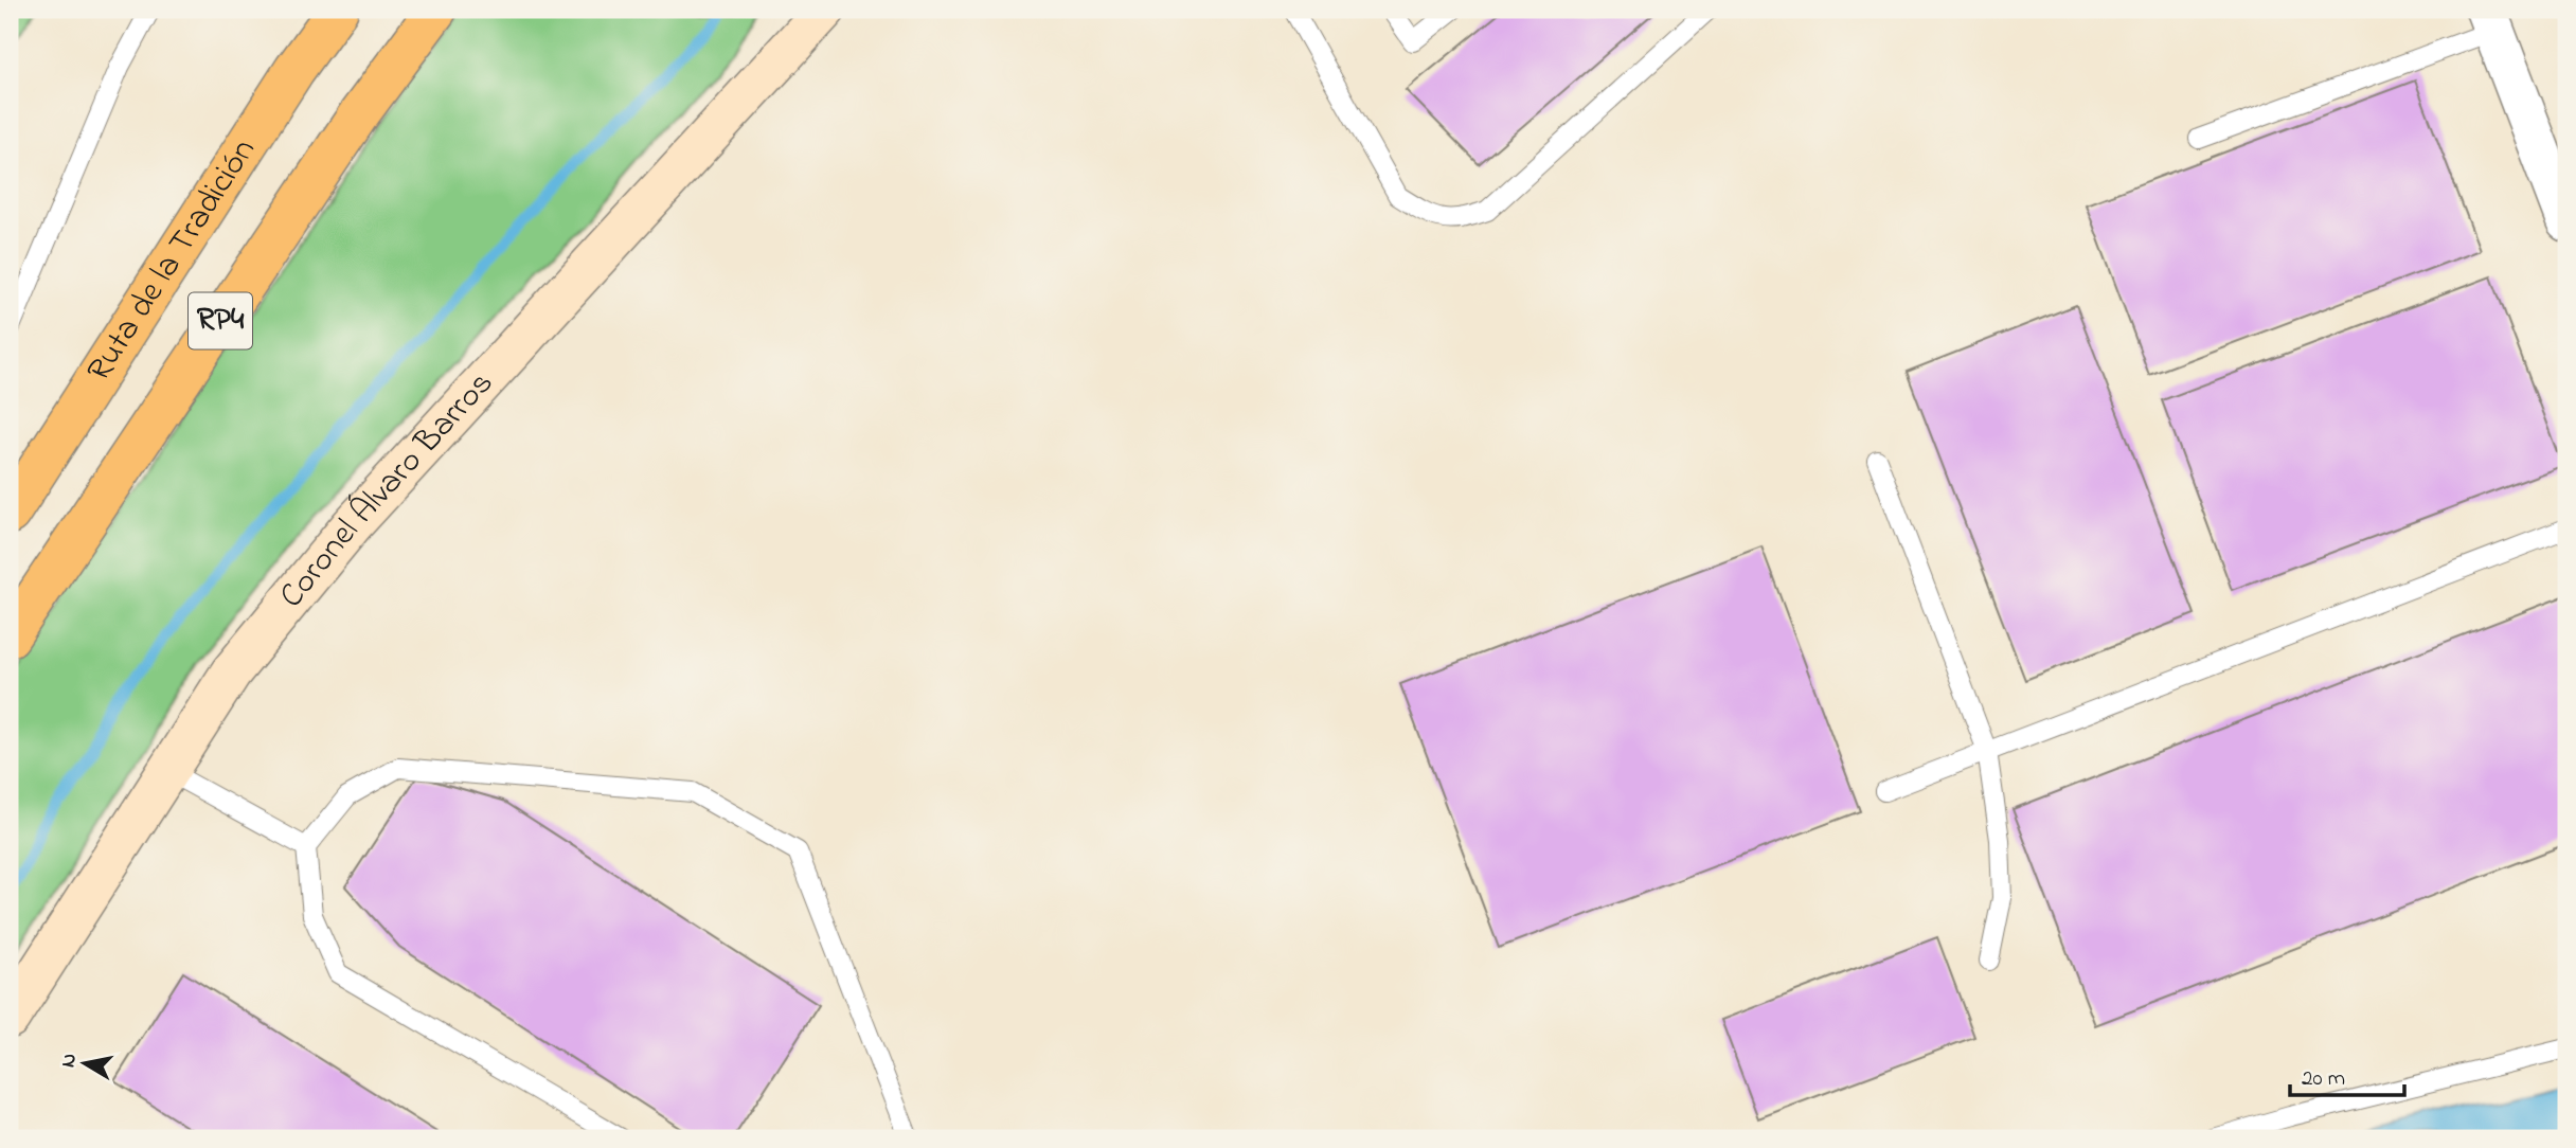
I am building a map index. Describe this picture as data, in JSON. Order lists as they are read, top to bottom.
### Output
{
  "streets": {
    "main road": ["Ruta de la Tradición", "RP4", "Coronel Álvaro Barros"]
  },
  "scale_bar": "20 m",
  "north": "left"
}
